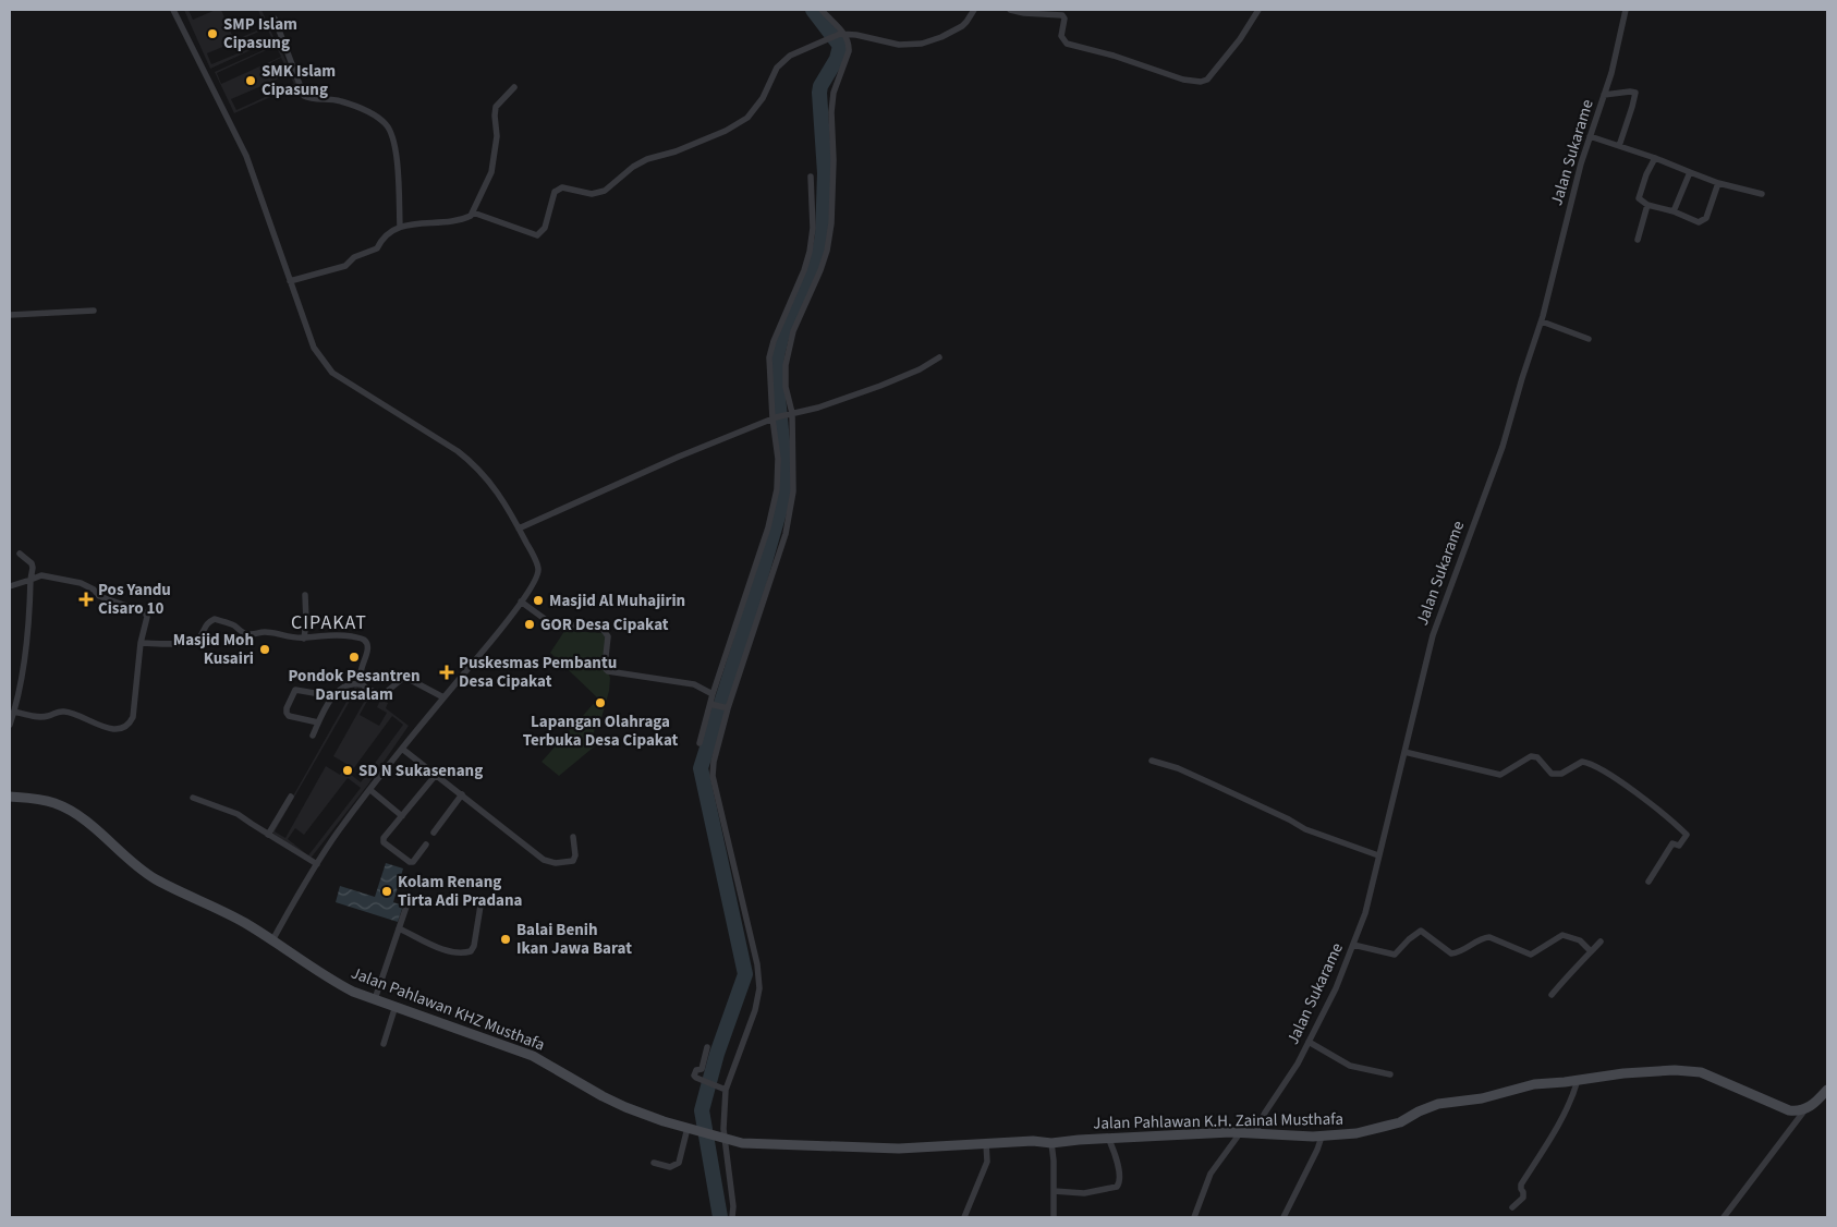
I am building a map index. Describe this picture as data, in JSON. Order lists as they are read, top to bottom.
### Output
{
  "streets": {
    "street": ["Jalan Sukarame", "Jalan Pahlawan KHZ Musthafa", "Jalan Pahlawan K.H. Zainal Musthafa"]
  },
  "crossings": [
    ["Jalan Sukarame", "Jalan Pahlawan K.H. Zainal Musthafa"],
    ["Jalan Pahlawan KHZ Musthafa", "Jalan Pahlawan K.H. Zainal Musthafa"]
  ],
  "districts": ["CIPAKAT"],
  "places": {
    "other": [
      "SMP Islam Cipasung",
      "SMK Islam Cipasung",
      "Masjid Al Muhajirin",
      "GOR Desa Cipakat",
      "Masjid Moh Kusairi",
      "Pondok Pesantren Darusalam",
      "Lapangan Olahraga Terbuka Desa Cipakat",
      "SD N Sukasenang",
      "Kolam Renang Tirta Adi Pradana",
      "Balai Benih Ikan Jawa Barat"
    ],
    "health": ["Pos Yandu Cisaro 10", "Puskesmas Pembantu Desa Cipakat"]
  }
}
